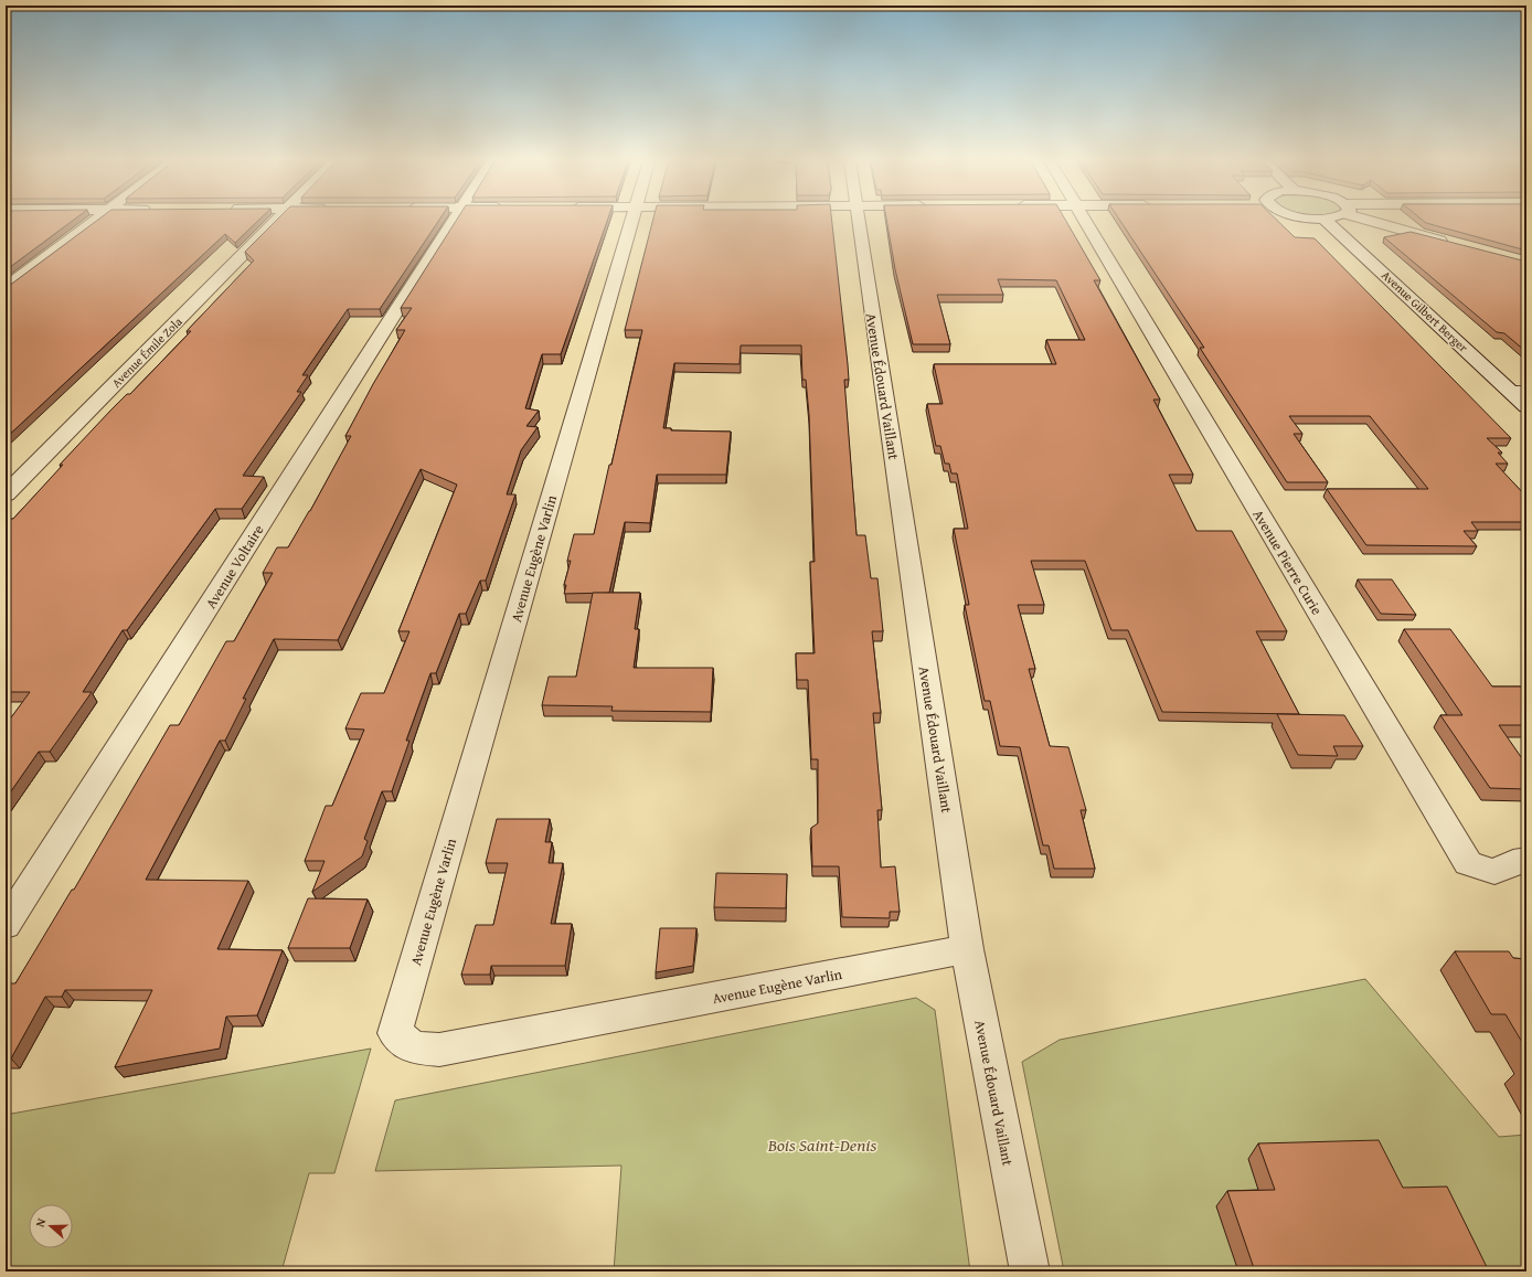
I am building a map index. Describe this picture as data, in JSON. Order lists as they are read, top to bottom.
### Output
{
  "streets": {
    "street": [
      "Avenue Gilbert Berger",
      "Avenue Émile Zola",
      "Avenue Édouard Vaillant",
      "Avenue Eugène Varlin",
      "Avenue Pierre Curie",
      "Avenue Voltaire"
    ]
  },
  "crossings": [
    ["Avenue Édouard Vaillant", "Avenue Eugène Varlin"]
  ],
  "parks": ["Bois Saint-Denis"],
  "north": "left"
}
